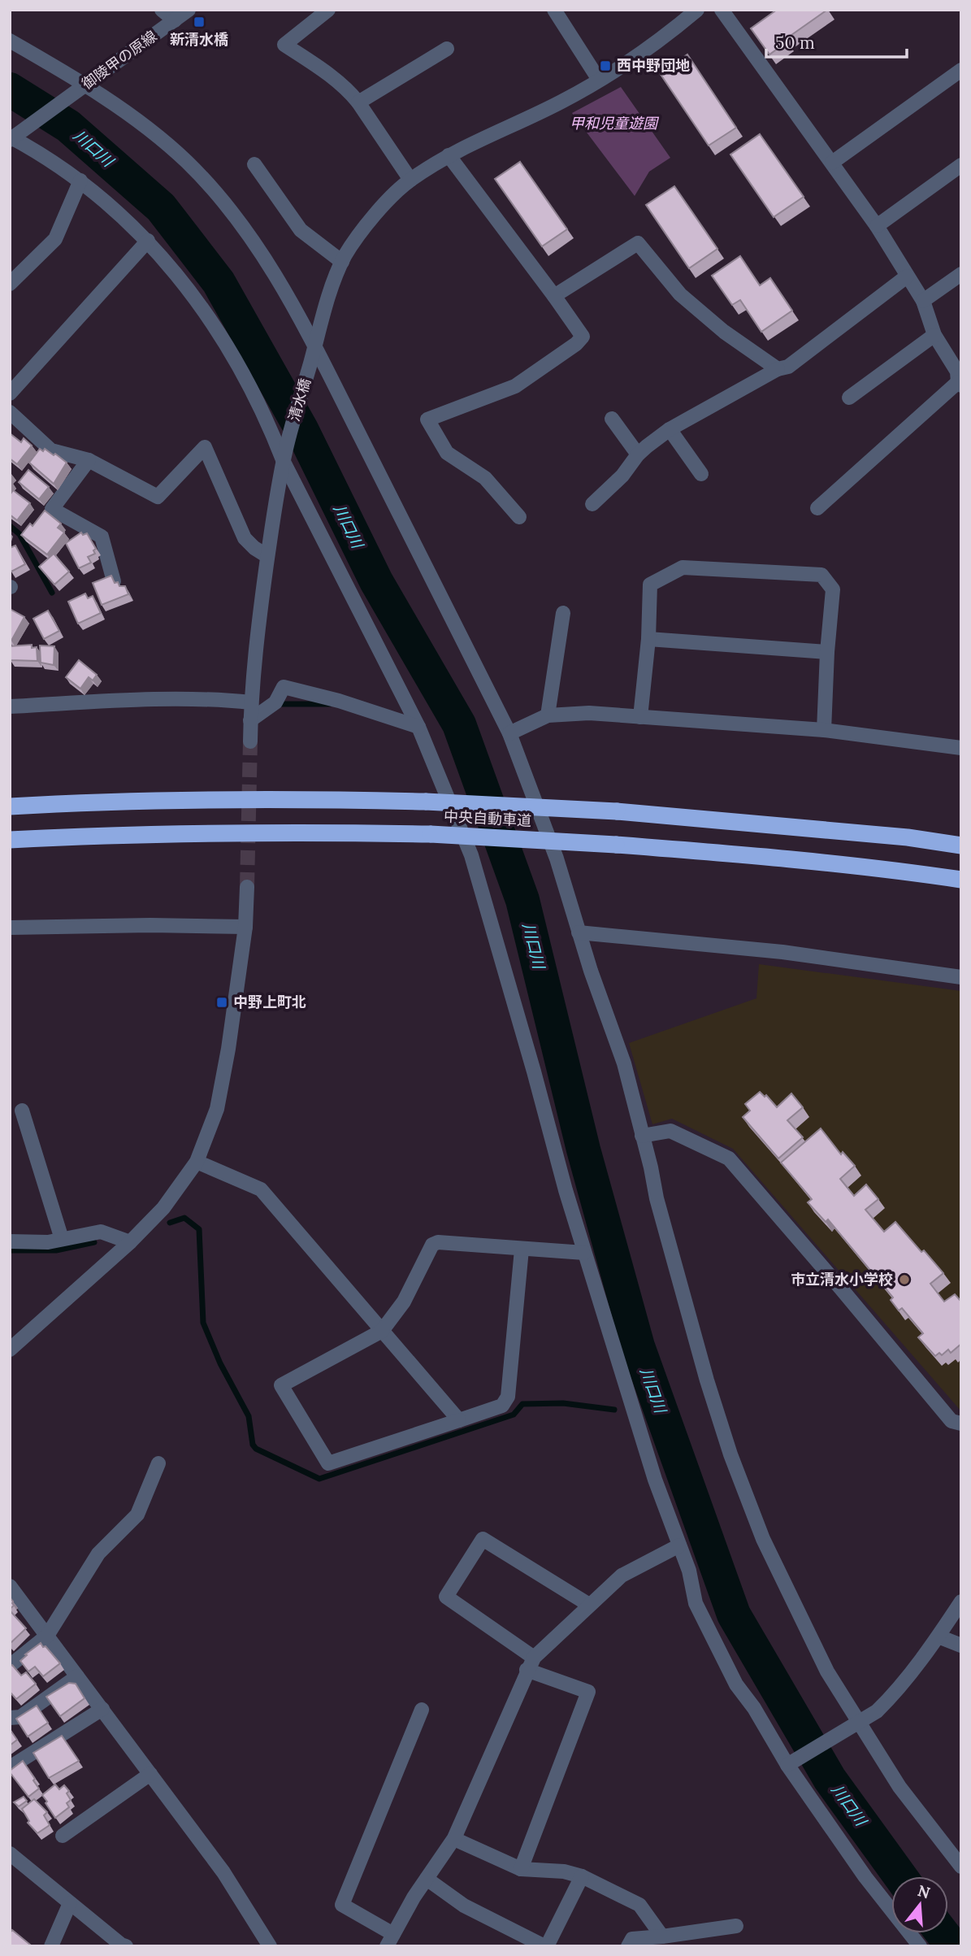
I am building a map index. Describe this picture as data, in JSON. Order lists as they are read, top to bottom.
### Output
{
  "streets": {
    "highway": ["中央自動車道"],
    "street": ["御陵甲の原線", "清水橋"]
  },
  "water": ["川口川"],
  "parks": ["甲和児童遊園"],
  "places": {
    "transit": ["新清水橋", "西中野団地", "中野上町北"],
    "other": ["市立清水小学校"]
  },
  "scale_bar": "50 m",
  "north": "top"
}
